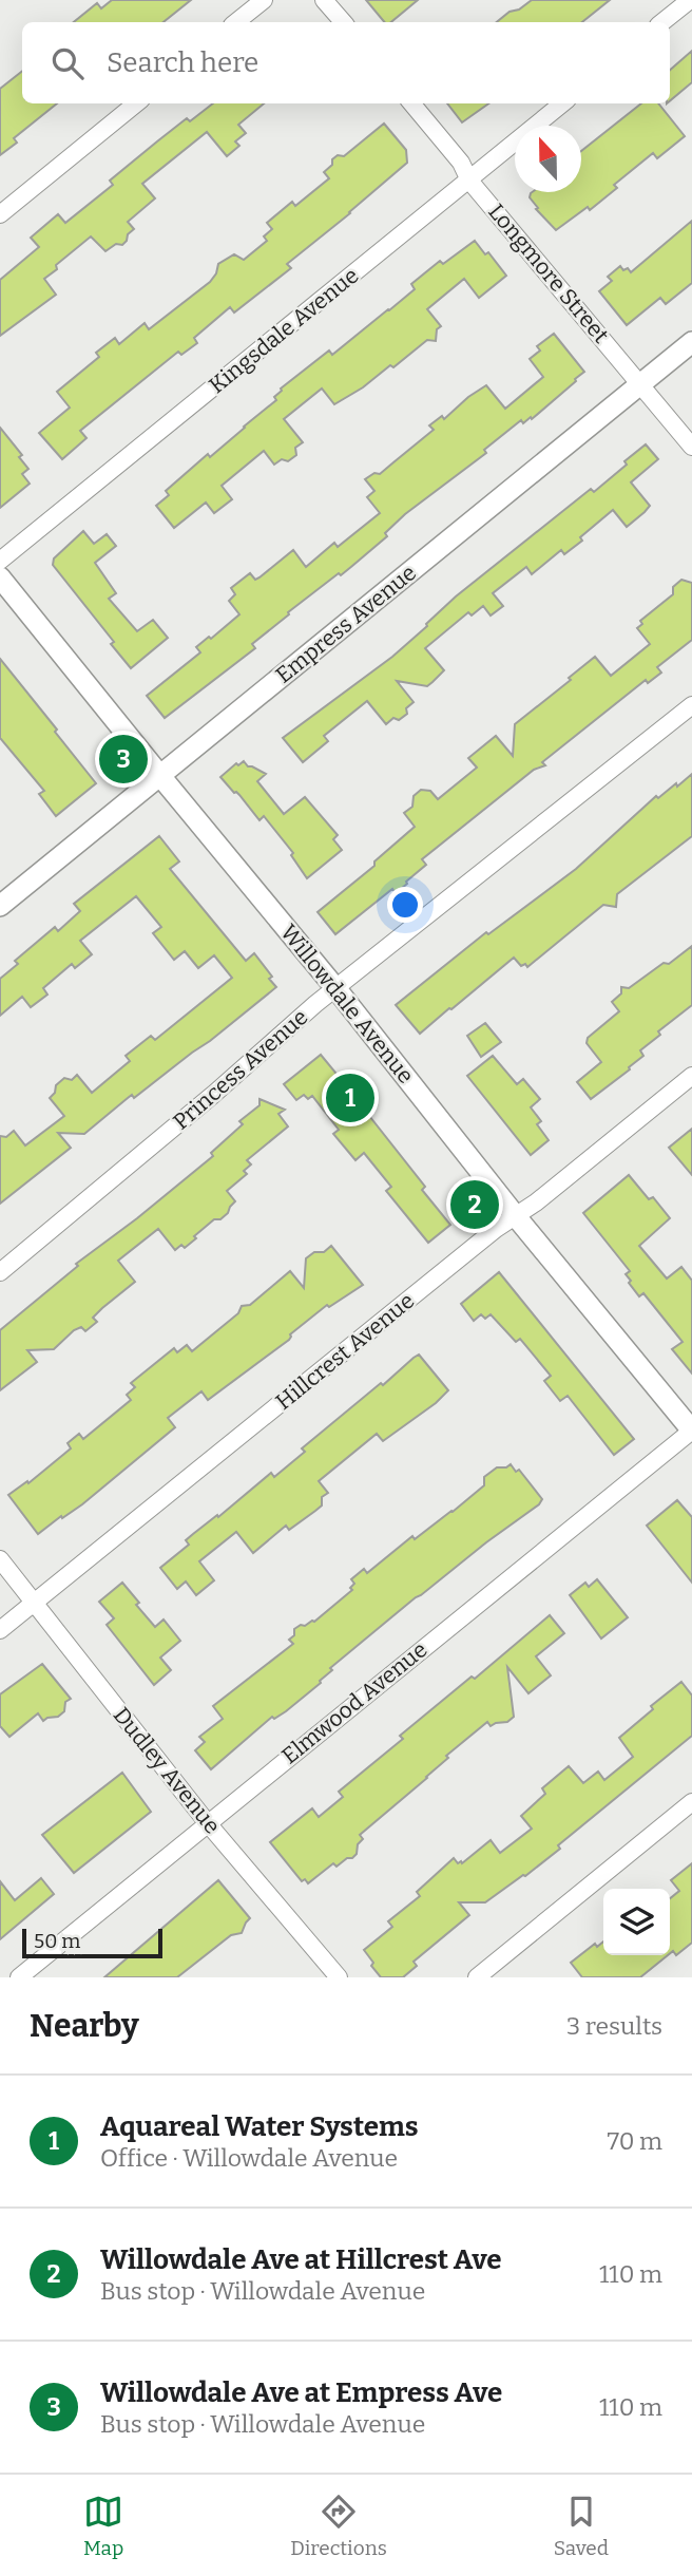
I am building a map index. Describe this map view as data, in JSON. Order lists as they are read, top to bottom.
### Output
{
  "streets": {
    "street": [
      "Longmore Street",
      "Kingsdale Avenue",
      "Empress Avenue",
      "Willowdale Avenue",
      "Princess Avenue",
      "Hillcrest Avenue",
      "Elmwood Avenue",
      "Dudley Avenue"
    ]
  },
  "crossings": [
    ["Longmore Street", "Kingsdale Avenue"],
    ["Longmore Street", "Empress Avenue"],
    ["Empress Avenue", "Willowdale Avenue"],
    ["Willowdale Avenue", "Princess Avenue"],
    ["Willowdale Avenue", "Hillcrest Avenue"],
    ["Willowdale Avenue", "Elmwood Avenue"],
    ["Hillcrest Avenue", "Dudley Avenue"],
    ["Elmwood Avenue", "Dudley Avenue"]
  ],
  "scale_bar": "50 m",
  "north": "top",
  "page": {
    "search": "Search here",
    "pins": ["3", "1", "2"],
    "scale": "50 m",
    "heading": ["Nearby", "3 results"],
    "list": [
      {
        "mark": "1",
        "name": "Aquareal Water Systems",
        "note": "Office · Willowdale Avenue",
        "value": "70 m"
      },
      {
        "mark": "2",
        "name": "Willowdale Ave at Hillcrest Ave",
        "note": "Bus stop · Willowdale Avenue",
        "value": "110 m"
      },
      {
        "mark": "3",
        "name": "Willowdale Ave at Empress Ave",
        "note": "Bus stop · Willowdale Avenue",
        "value": "110 m"
      }
    ],
    "nav": ["Map", "Directions", "Saved"]
  }
}
